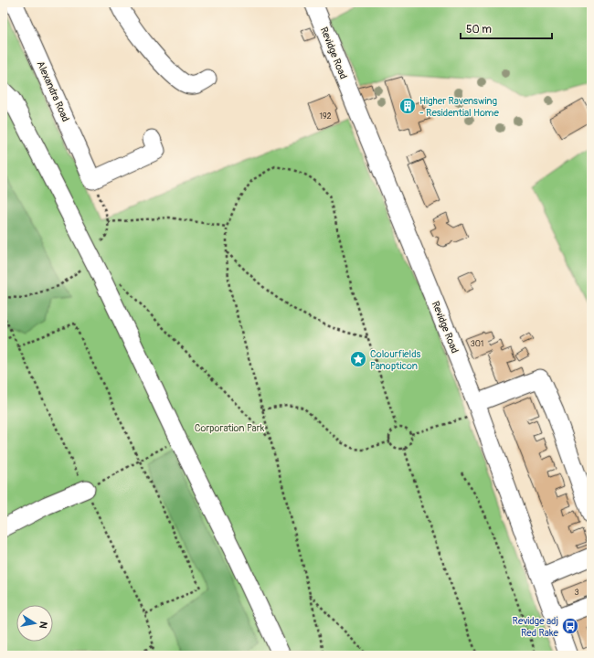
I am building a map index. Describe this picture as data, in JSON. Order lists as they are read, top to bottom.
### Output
{
  "streets": {
    "street": ["Revidge Road", "Alexandra Road"]
  },
  "parks": ["Corporation Park"],
  "places": {
    "building": ["Higher Ravenswing - Residential Home"],
    "place": ["Colourfields Panopticon"],
    "bus stop": ["Revidge adj Red Rake"]
  },
  "house_numbers": ["192", "301", "3"],
  "scale_bar": "50 m",
  "north": "right"
}
